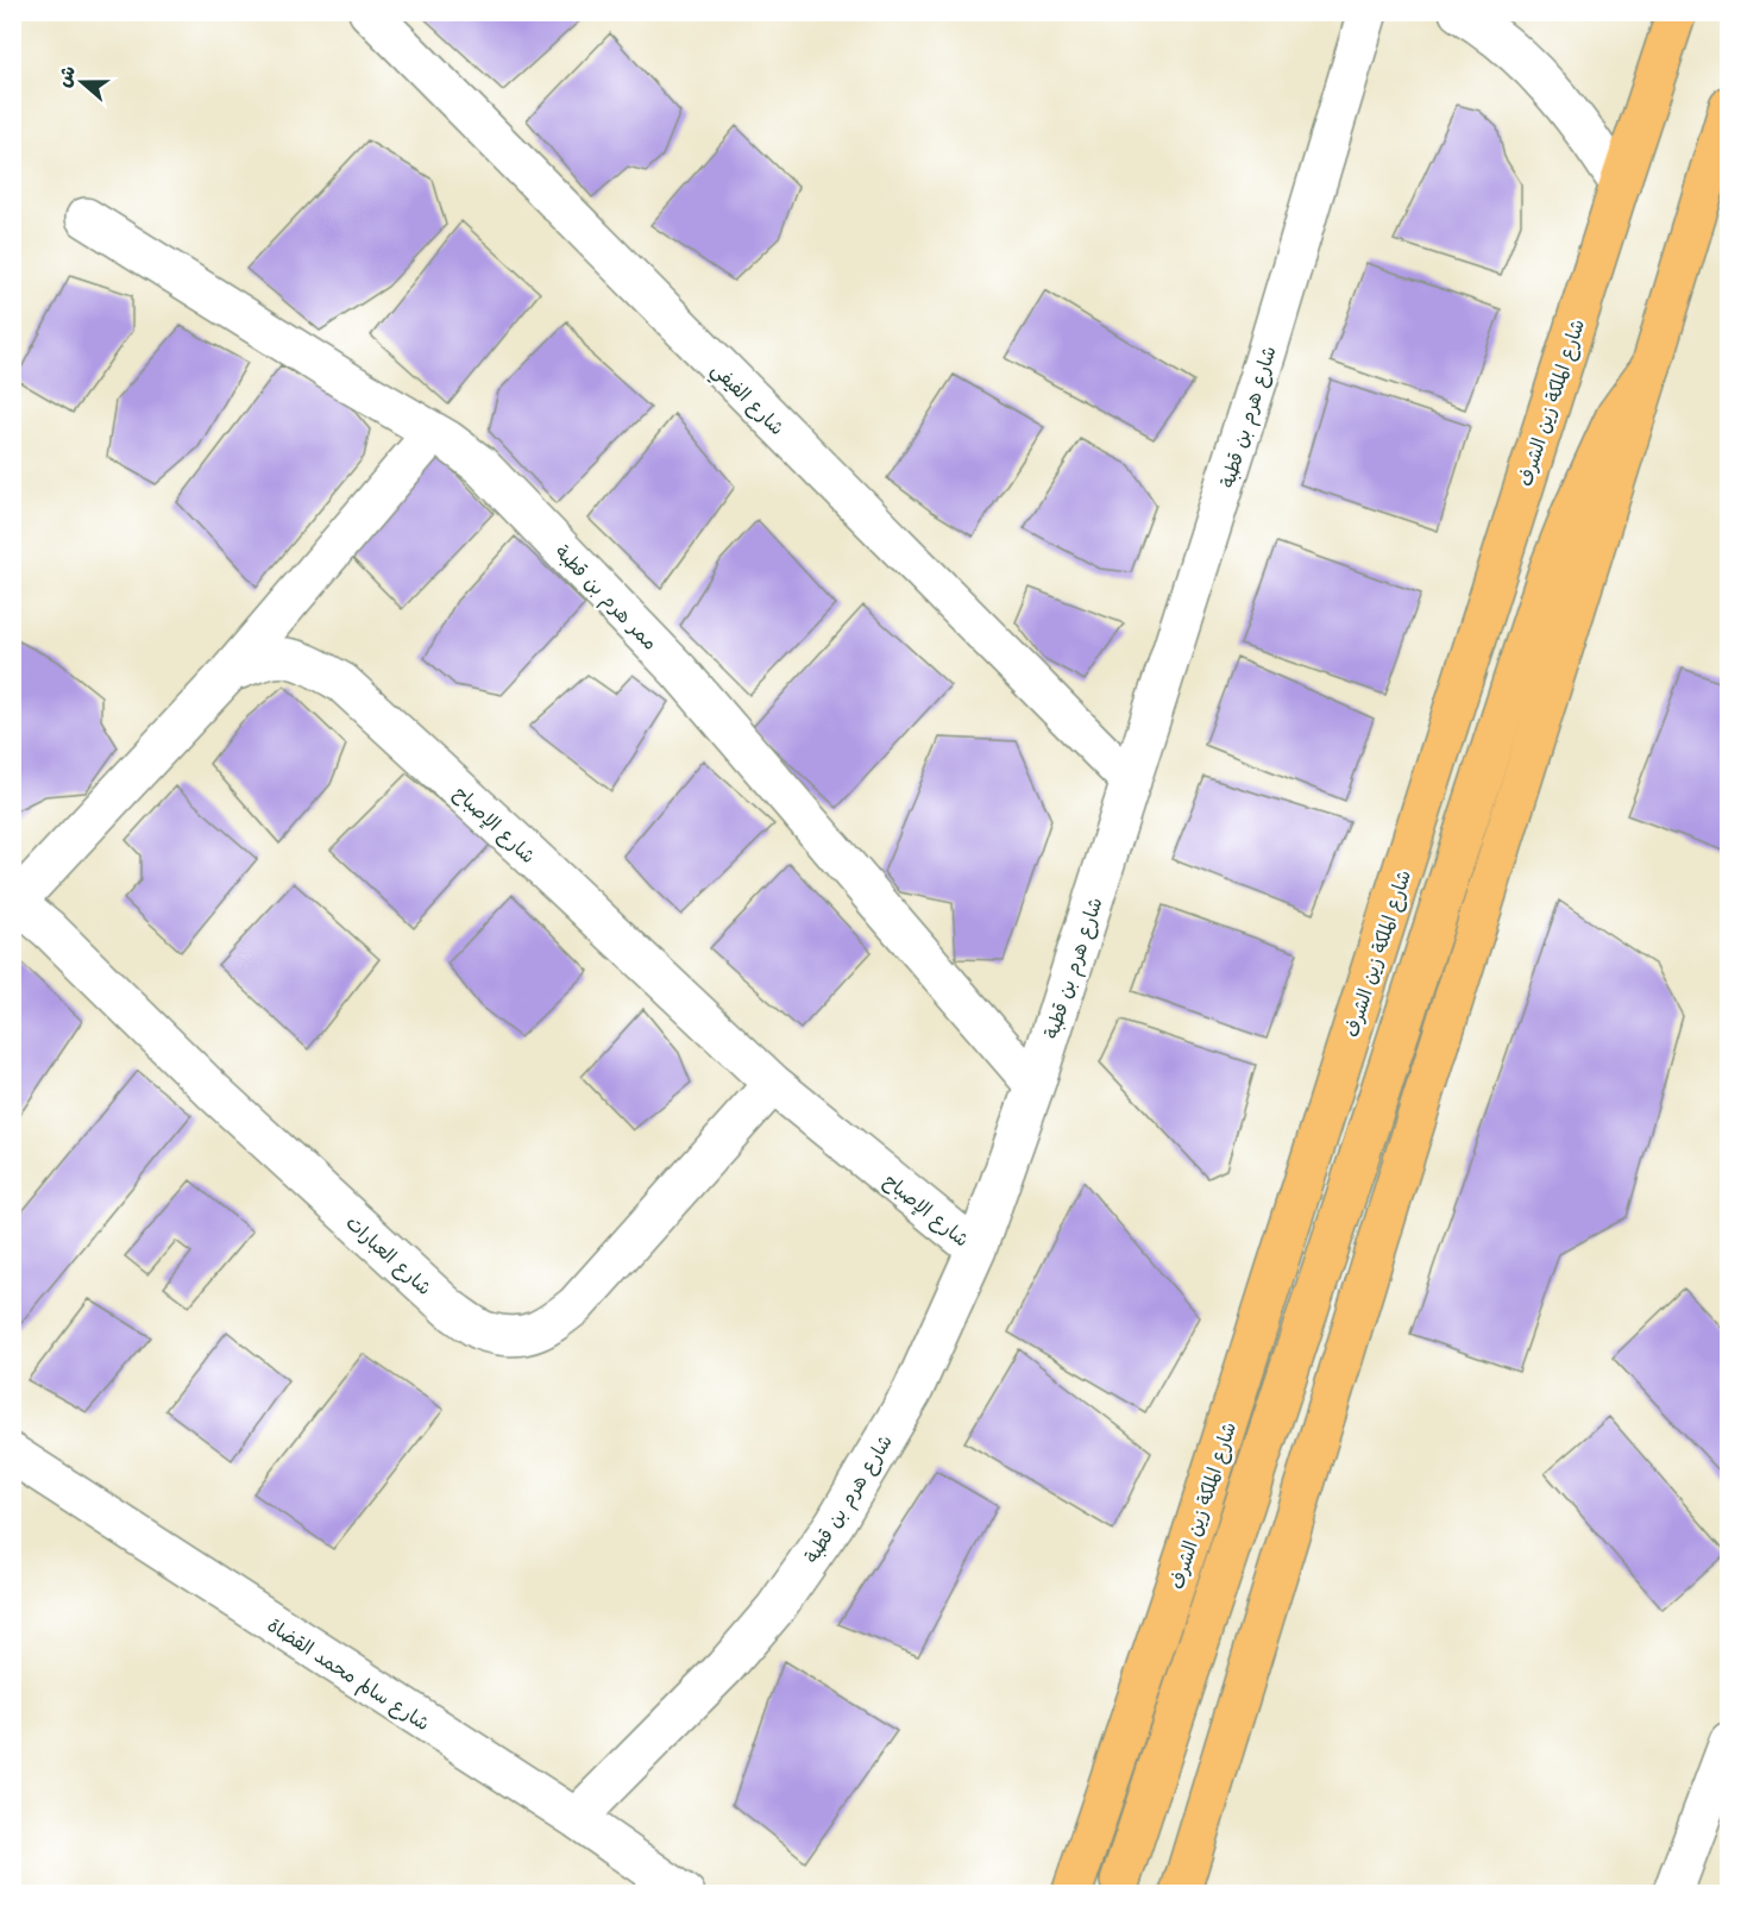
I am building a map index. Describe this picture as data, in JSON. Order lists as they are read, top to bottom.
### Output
{
  "streets": {
    "main road": ["شارع الملكة زين الشرف"],
    "street": [
      "شارع الفيفي",
      "شارع هرم بن قطبة",
      "ممر هرم بن قطبة",
      "شارع الإصباح",
      "شارع العبارات",
      "شارع سالم محمد القضاة"
    ]
  },
  "crossings": [
    ["شارع الفيفي", "شارع هرم بن قطبة"],
    ["شارع هرم بن قطبة", "ممر هرم بن قطبة"],
    ["شارع هرم بن قطبة", "شارع الإصباح"],
    ["شارع هرم بن قطبة", "شارع سالم محمد القضاة"],
    ["شارع الإصباح", "شارع العبارات"]
  ],
  "north": "left"
}
